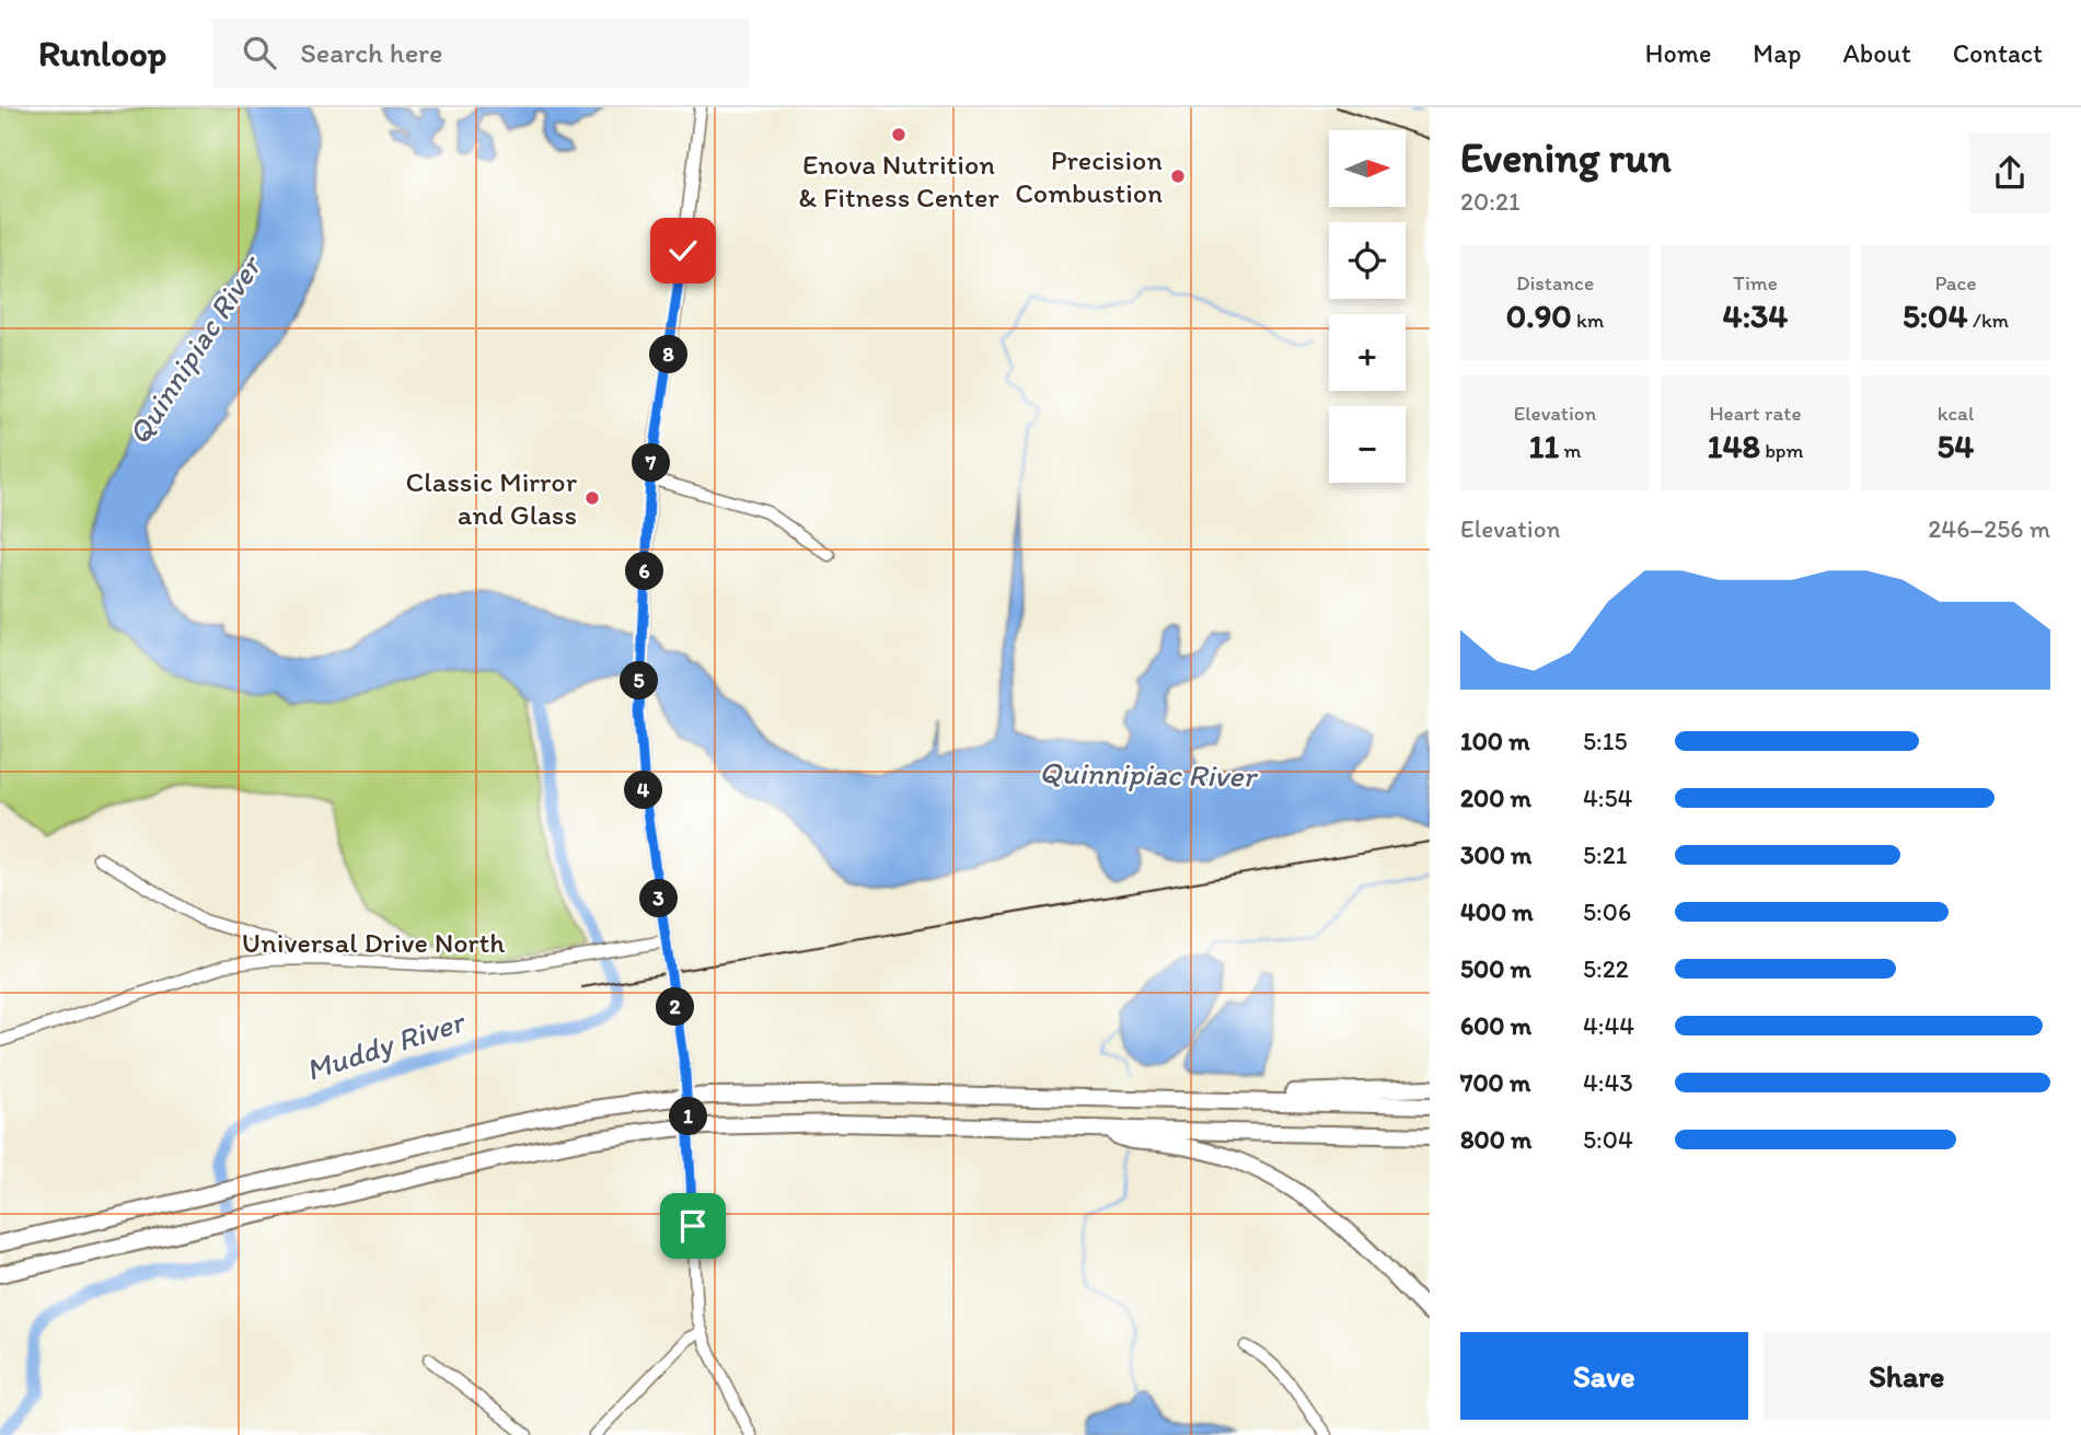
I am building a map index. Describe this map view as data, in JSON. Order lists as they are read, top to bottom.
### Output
{
  "streets": {
    "street": ["Universal Drive North"]
  },
  "water": ["Quinnipiac River", "Muddy River"],
  "places": ["Enova Nutrition & Fitness Center", "Precision Combustion", "Classic Mirror and Glass"],
  "north": "right",
  "page": {
    "header": "Runloop",
    "search": "Search here",
    "nav": [
      "Home",
      "Map",
      "About",
      "Contact"
    ],
    "heading": ["Evening run", "20:21"],
    "map_buttons": ["+", "−"],
    "stats": [
      ["Distance", "0.90 km"],
      ["Time", "4:34"],
      ["Pace", "5:04 /km"],
      ["Elevation", "11 m"],
      ["Heart rate", "148 bpm"],
      ["kcal", "54"]
    ],
    "pins": [
      "8",
      "7",
      "6",
      "5",
      "4",
      "3",
      "2",
      "1"
    ],
    "chart": ["Elevation", "246–256 m"],
    "list": [
      {
        "name": "100 m",
        "note": "5:15"
      },
      {
        "name": "200 m",
        "note": "4:54"
      },
      {
        "name": "300 m",
        "note": "5:21"
      },
      {
        "name": "400 m",
        "note": "5:06"
      },
      {
        "name": "500 m",
        "note": "5:22"
      },
      {
        "name": "600 m",
        "note": "4:44"
      },
      {
        "name": "700 m",
        "note": "4:43"
      },
      {
        "name": "800 m",
        "note": "5:04"
      }
    ],
    "buttons": ["Save", "Share"]
  }
}
